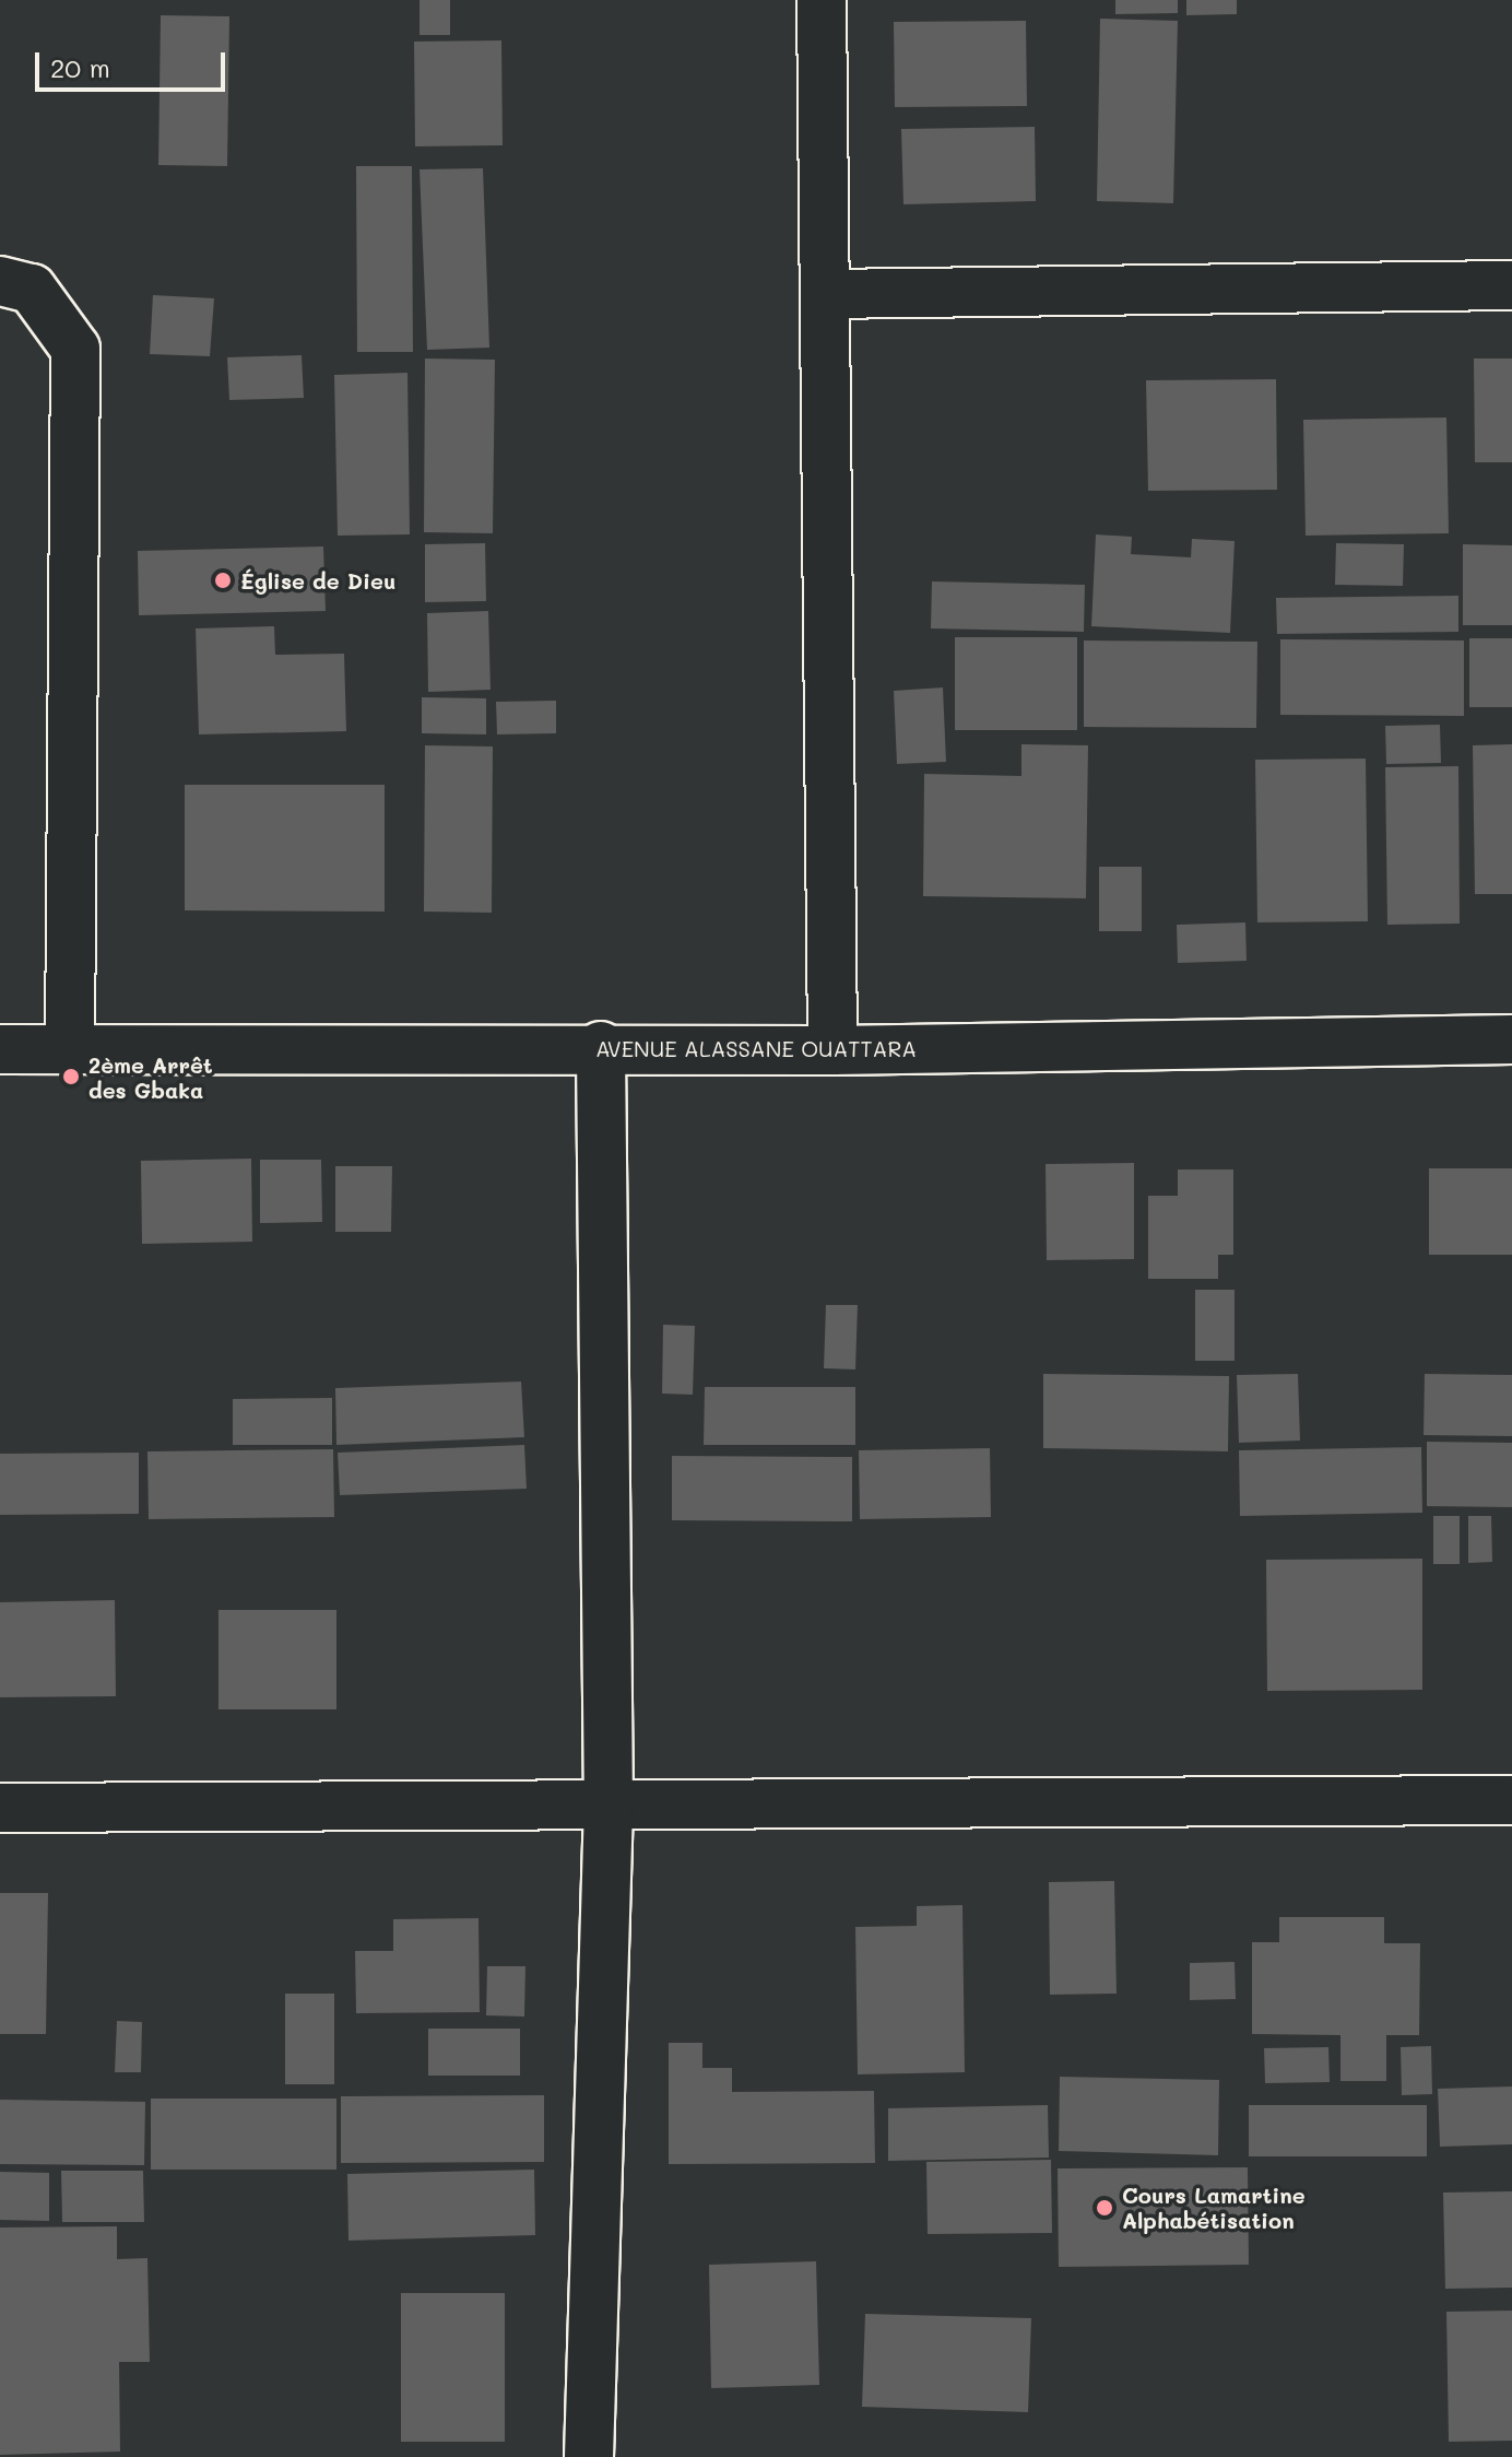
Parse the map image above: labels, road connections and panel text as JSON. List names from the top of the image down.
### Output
{
  "streets": {
    "street": ["AVENUE ALASSANE OUATTARA"]
  },
  "places": ["Église de Dieu", "2ème Arrêt des Gbaka", "Cours Lamartine Alphabétisation"],
  "scale_bar": "20 m"
}
